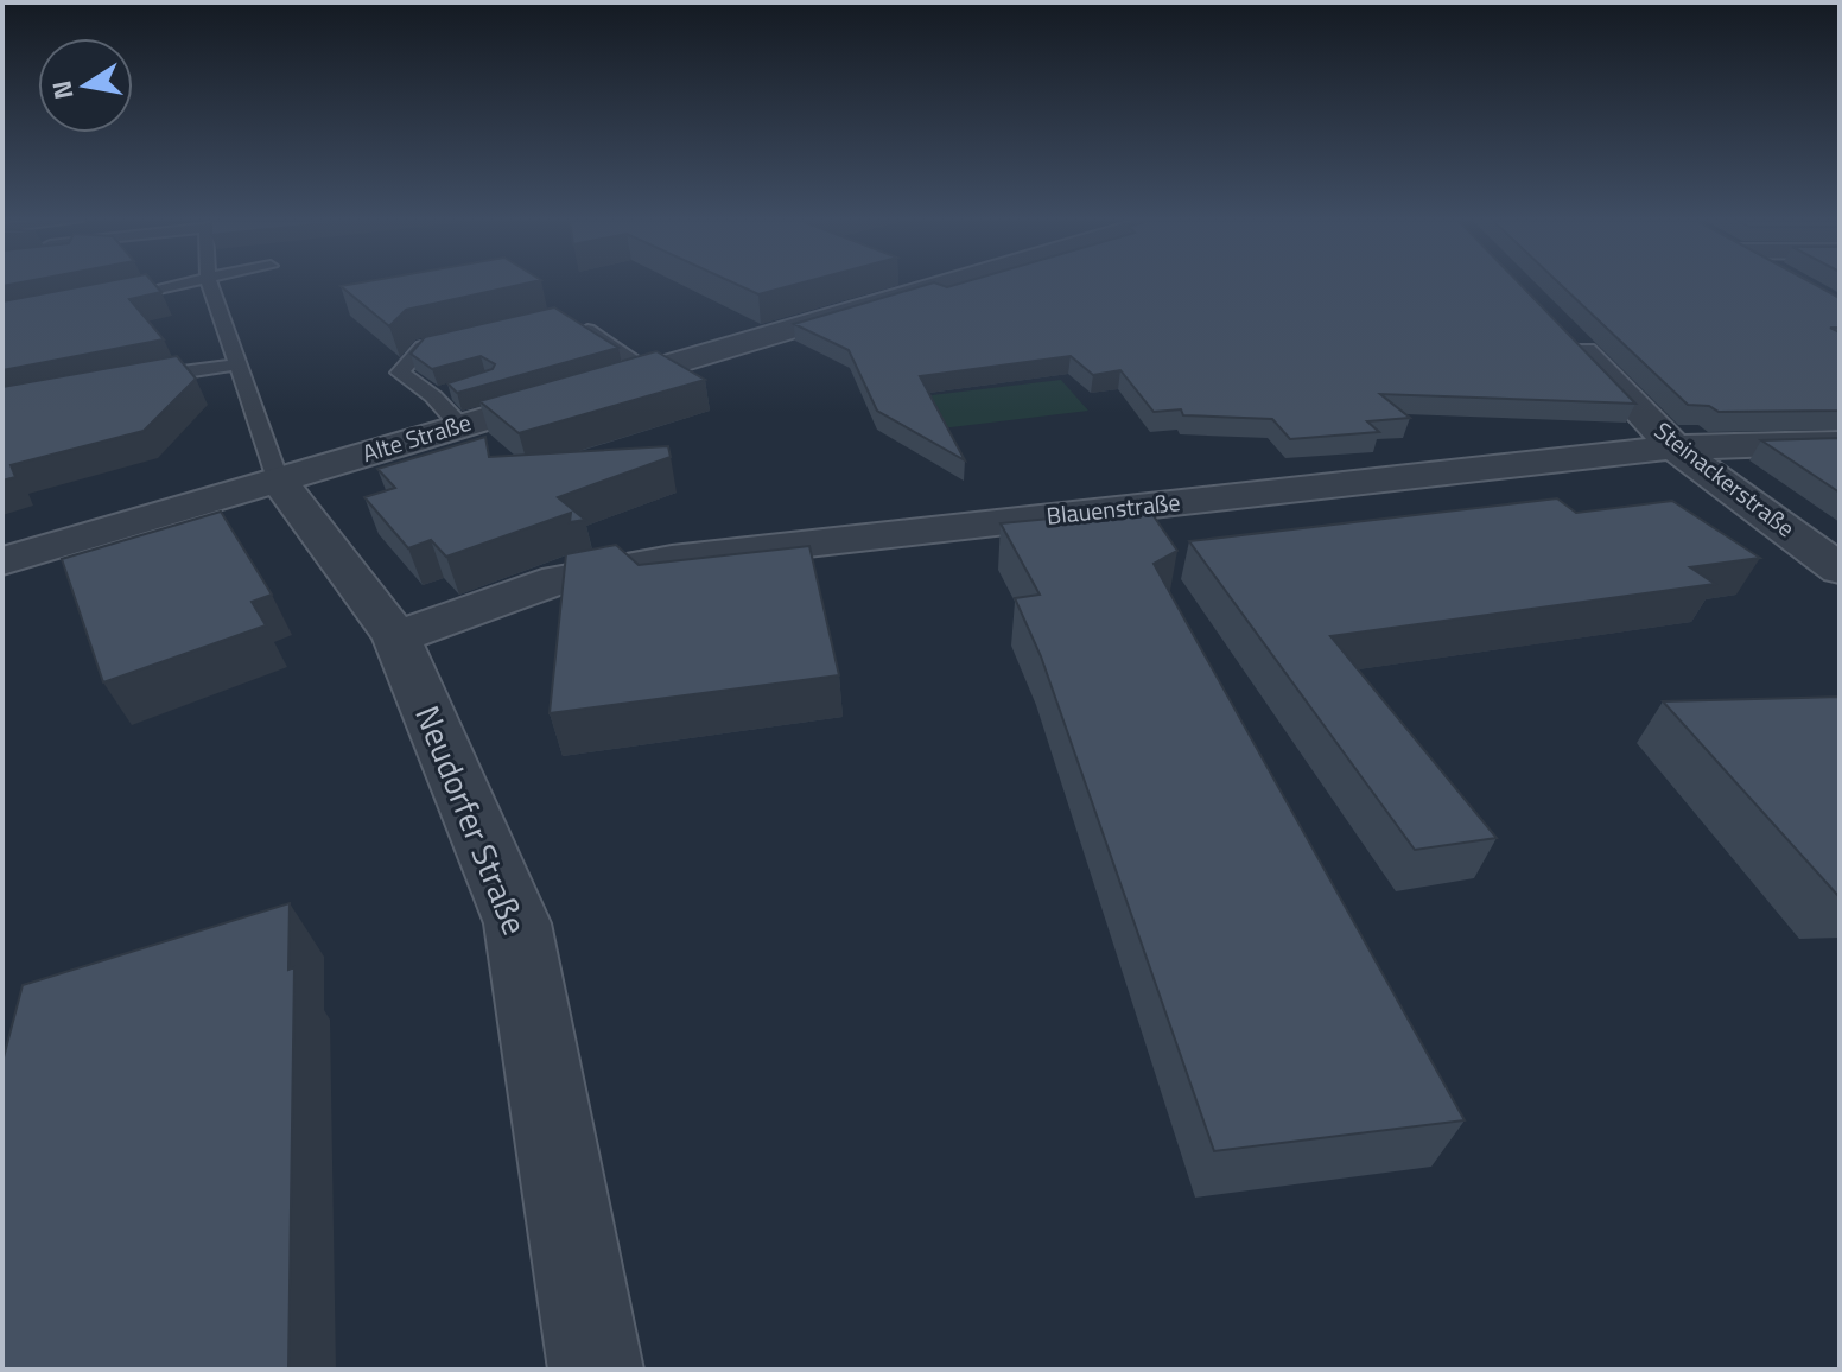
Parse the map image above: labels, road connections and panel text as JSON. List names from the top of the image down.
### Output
{
  "streets": {
    "street": [
      "Alte Straße",
      "Steinackerstraße",
      "Blauenstraße",
      "Neudorfer Straße"
    ]
  },
  "crossings": [
    ["Alte Straße", "Neudorfer Straße"],
    ["Steinackerstraße", "Blauenstraße"],
    ["Blauenstraße", "Neudorfer Straße"]
  ],
  "north": "left"
}
